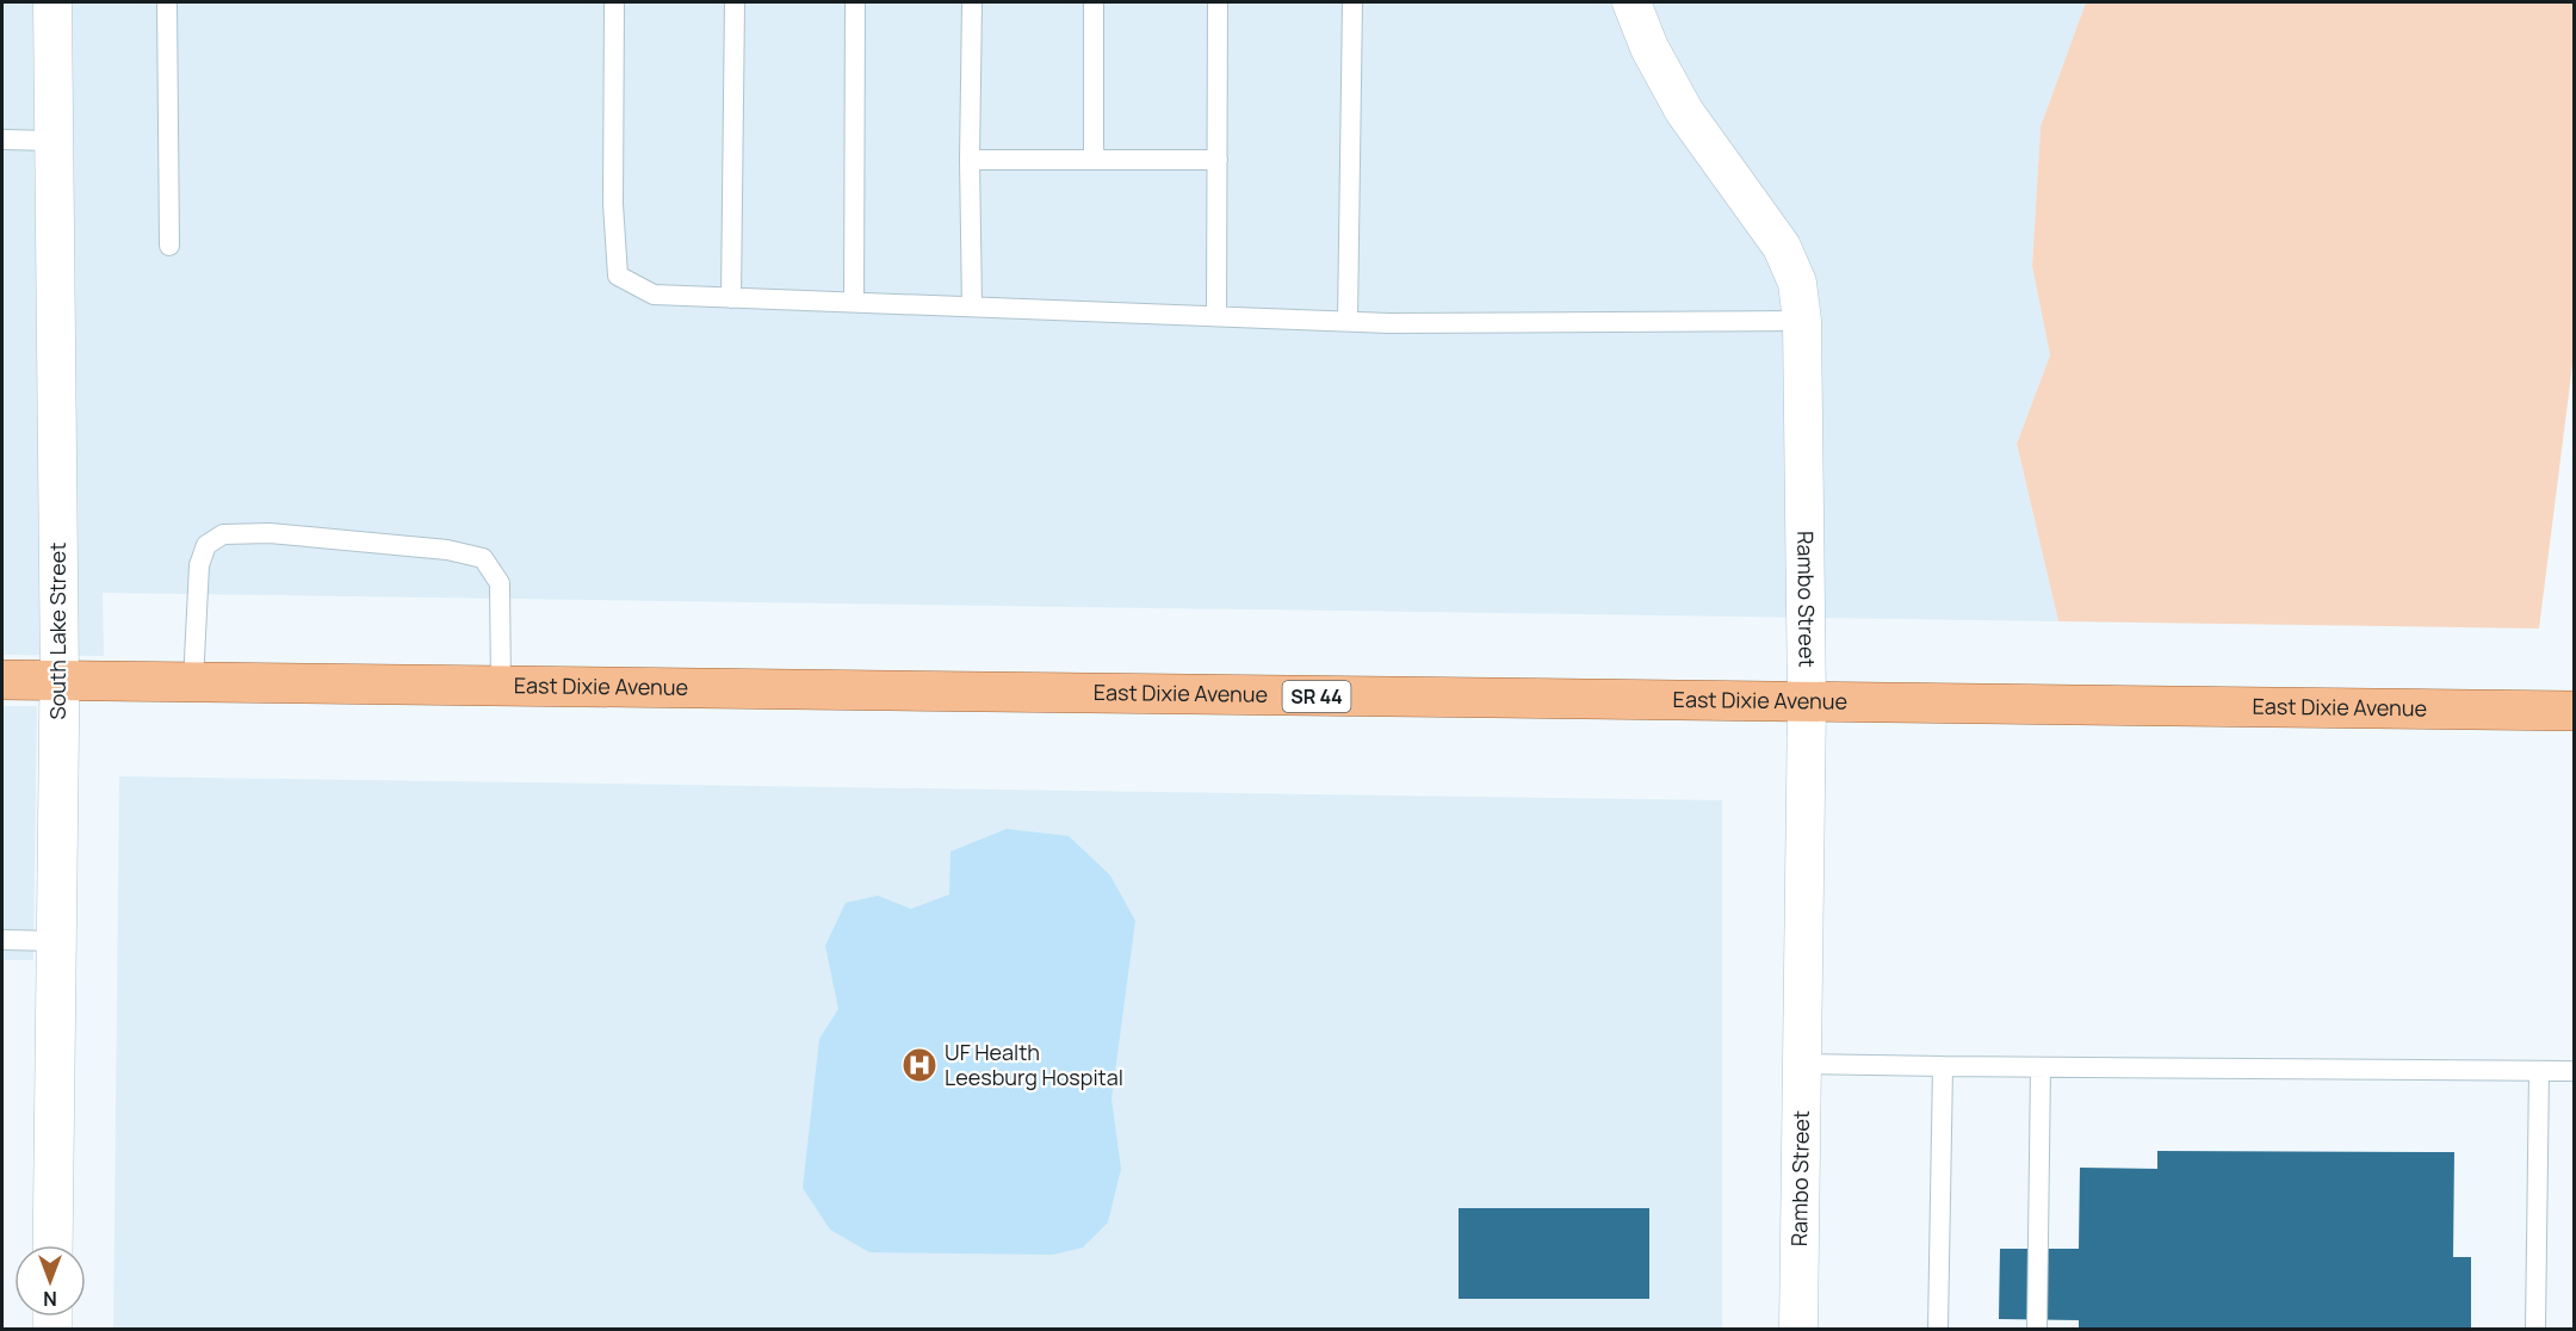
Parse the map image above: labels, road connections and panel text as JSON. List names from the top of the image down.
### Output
{
  "streets": {
    "main road": ["East Dixie Avenue", "SR 44"],
    "street": ["Rambo Street", "South Lake Street"]
  },
  "crossings": [
    ["Rambo Street", "East Dixie Avenue"],
    ["South Lake Street", "East Dixie Avenue"]
  ],
  "places": {
    "hospital": ["UF Health Leesburg Hospital"]
  },
  "north": "bottom"
}
